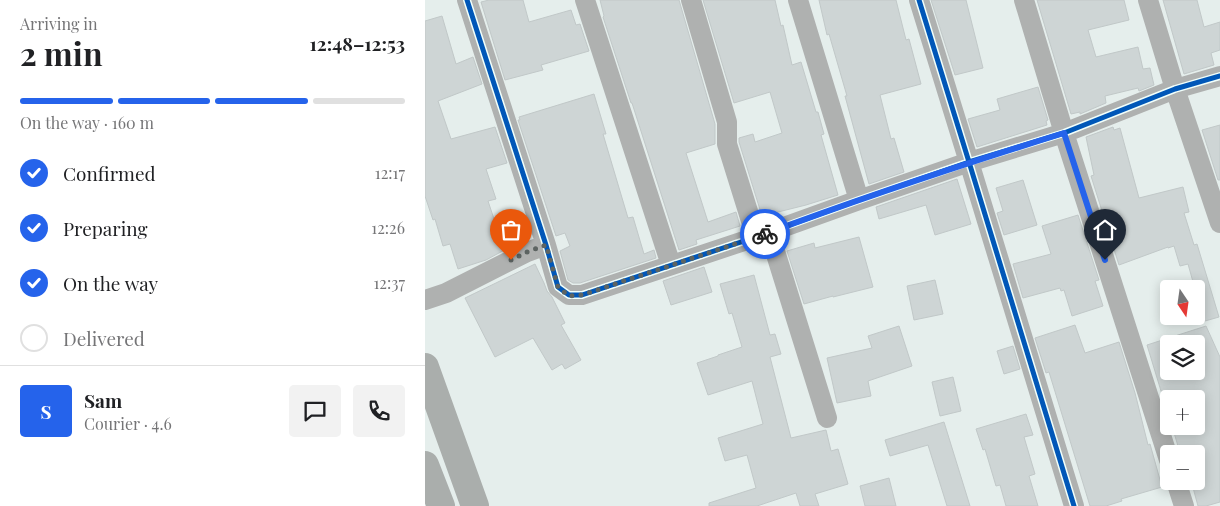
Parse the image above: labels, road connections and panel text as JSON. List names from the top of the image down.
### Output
{
  "north": "bottom",
  "page": {
    "heading": ["2 min", "Arriving in", "12:48–12:53"],
    "panel": ["Sam", "Courier · 4.6"],
    "bar": "On the way · 160 m",
    "list": [
      ["Confirmed", "12:17"],
      ["Preparing", "12:26"],
      ["On the way", "12:37"],
      "Delivered"
    ],
    "map_buttons": ["+", "−"],
    "round": "S"
  }
}
